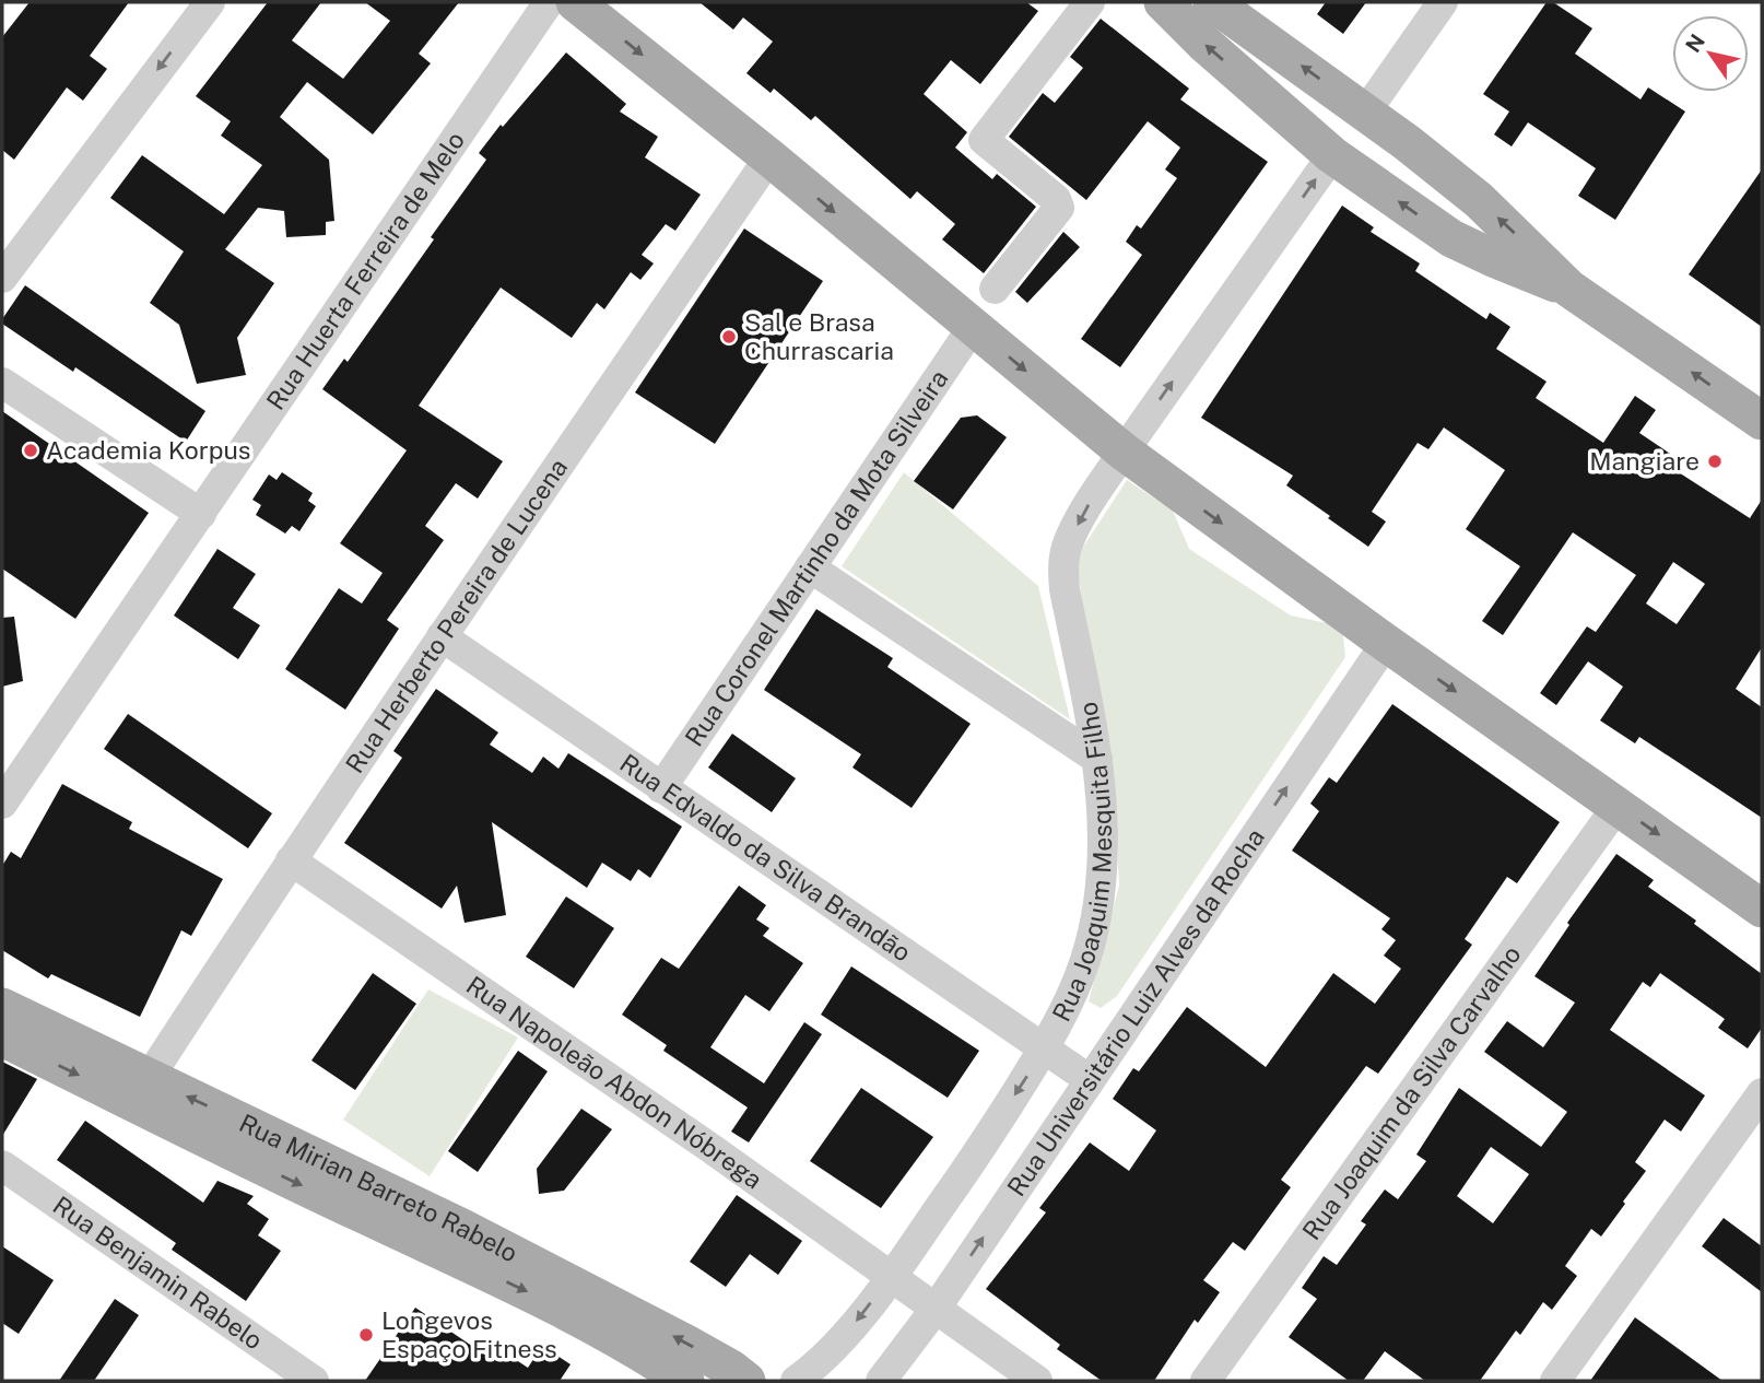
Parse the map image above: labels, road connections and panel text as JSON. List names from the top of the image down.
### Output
{
  "streets": {
    "main road": ["Rua Mirian Barreto Rabelo"],
    "street": [
      "Rua Huerta Ferreira de Melo",
      "Rua Coronel Martinho da Mota Silveira",
      "Rua Herberto Pereira de Lucena",
      "Rua Edvaldo da Silva Brandão",
      "Rua Joaquim Mesquita Filho",
      "Rua Universitário Luiz Alves da Rocha",
      "Rua Napoleão Abdon Nóbrega",
      "Rua Joaquim da Silva Carvalho",
      "Rua Benjamin Rabelo"
    ]
  },
  "crossings": [
    ["Rua Coronel Martinho da Mota Silveira", "Rua Edvaldo da Silva Brandão"],
    ["Rua Herberto Pereira de Lucena", "Rua Edvaldo da Silva Brandão"],
    ["Rua Herberto Pereira de Lucena", "Rua Napoleão Abdon Nóbrega"],
    ["Rua Herberto Pereira de Lucena", "Rua Mirian Barreto Rabelo"],
    ["Rua Edvaldo da Silva Brandão", "Rua Joaquim Mesquita Filho"],
    ["Rua Edvaldo da Silva Brandão", "Rua Universitário Luiz Alves da Rocha"],
    ["Rua Joaquim Mesquita Filho", "Rua Napoleão Abdon Nóbrega"],
    ["Rua Universitário Luiz Alves da Rocha", "Rua Napoleão Abdon Nóbrega"]
  ],
  "one_way": ["Rua Universitário Luiz Alves da Rocha"],
  "places": [
    "Sal e Brasa Churrascaria",
    "Academia Korpus",
    "Mangiare",
    "Longevos Espaço Fitness"
  ],
  "north": "top left"
}
